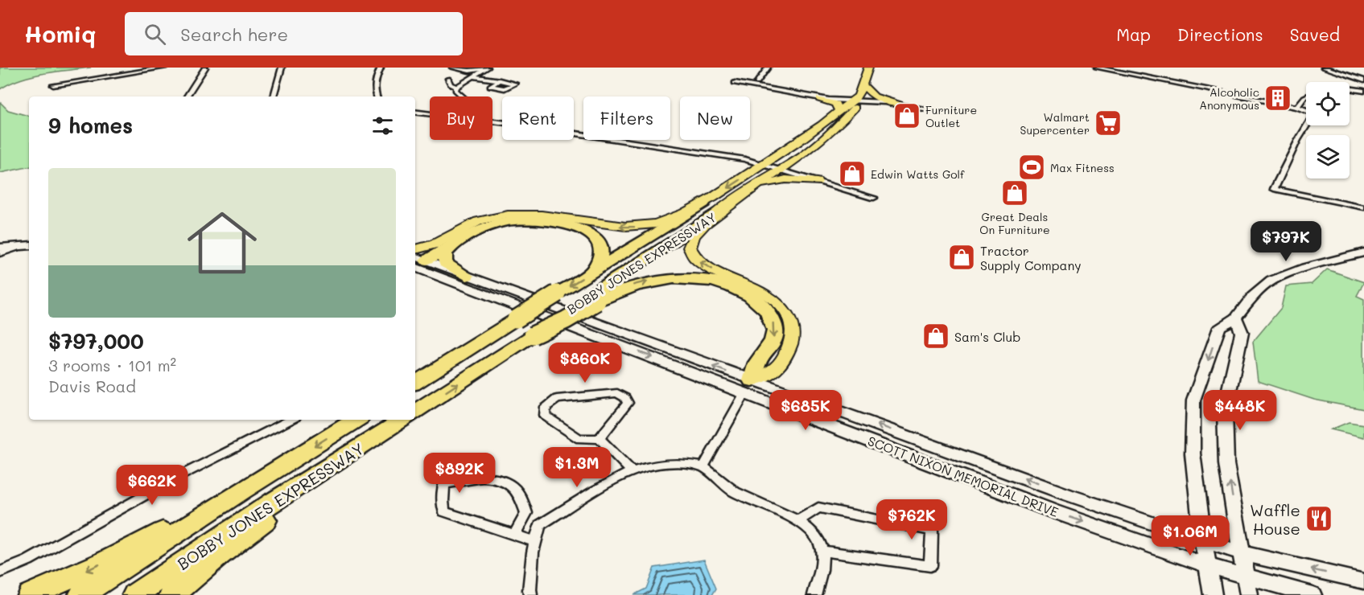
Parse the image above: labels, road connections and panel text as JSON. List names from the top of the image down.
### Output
{
  "streets": {
    "highway": ["BOBBY JONES EXPRESSWAY"],
    "main road": ["SCOTT NIXON MEMORIAL DRIVE"]
  },
  "places": {
    "building": ["Alcoholic Anonymous"],
    "shop": [
      "Furniture Outlet",
      "Edwin Watts Golf",
      "Great Deals On Furniture",
      "Tractor Supply Company",
      "Sam's Club"
    ],
    "supermarket": ["Walmart Supercenter"],
    "sports": ["Max Fitness"],
    "restaurant": ["Waffle House"]
  },
  "page": {
    "header": "Homiq",
    "search": "Search here",
    "nav": ["Map", "Directions", "Saved"],
    "chip": [
      "Buy",
      "Rent",
      "Filters",
      "New"
    ],
    "heading": "9 homes",
    "list": [
      {
        "name": "$797,000",
        "note": "3 rooms · 101 m² · Davis Road"
      }
    ],
    "price": [
      "$797K",
      "$860K",
      "$685K",
      "$448K",
      "$1.3M",
      "$892K",
      "$662K",
      "$762K",
      "$1.06M"
    ]
  }
}
